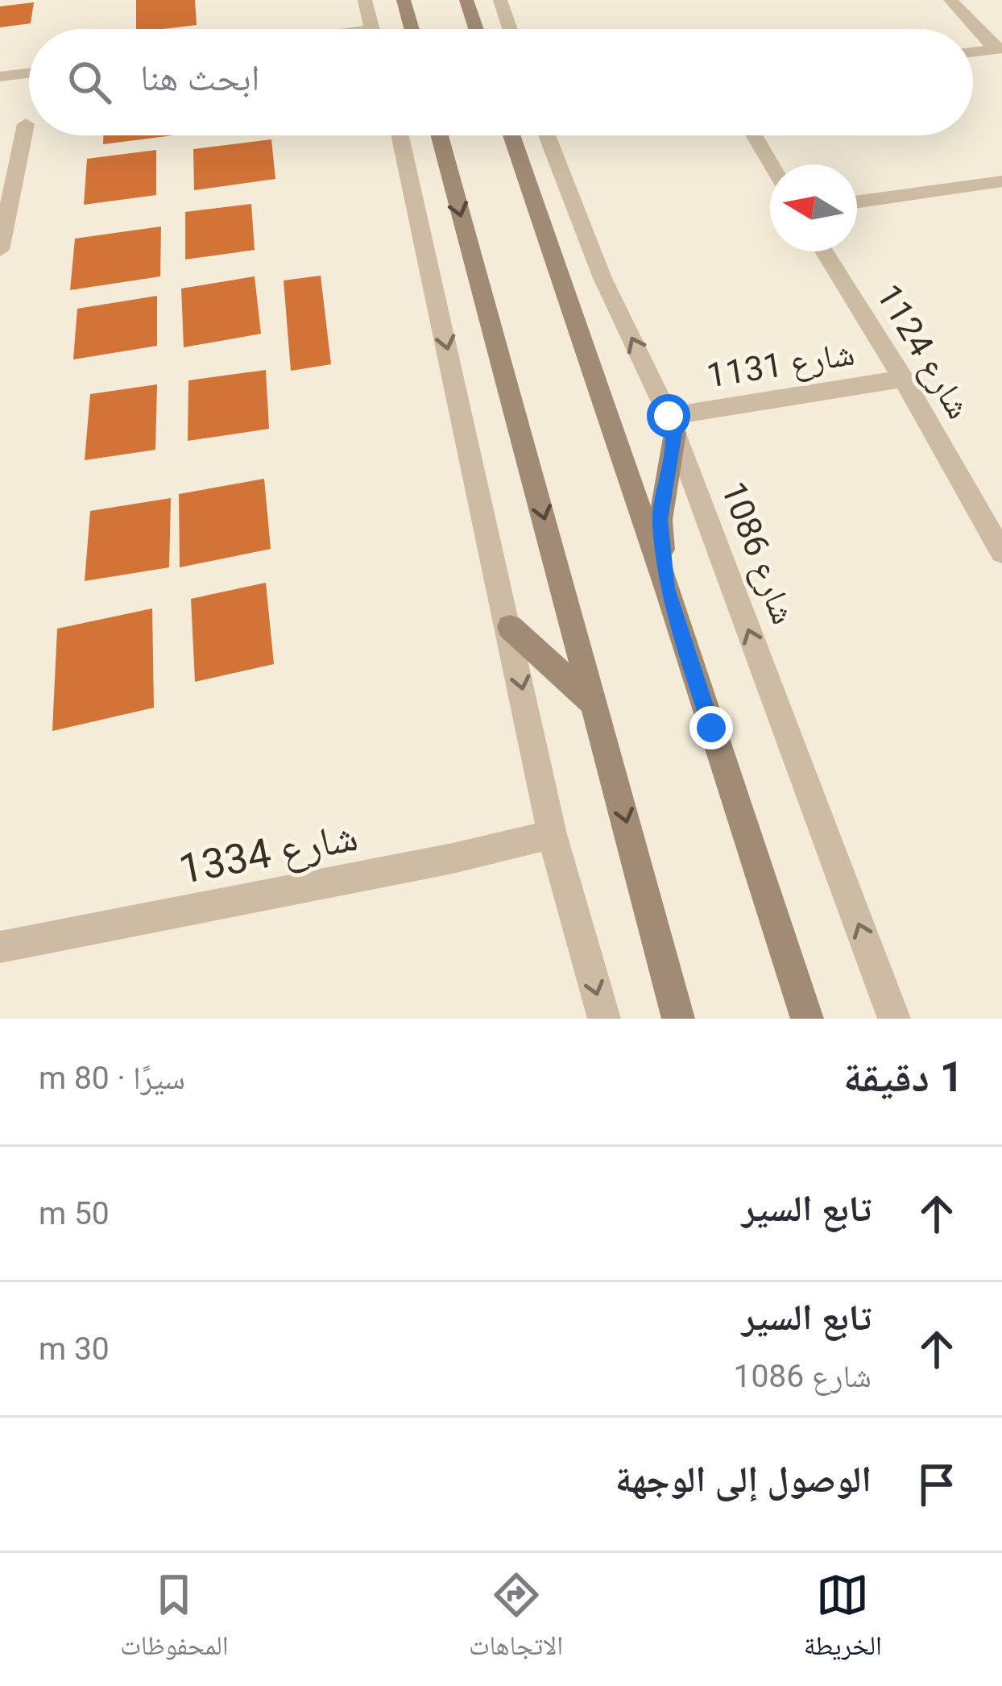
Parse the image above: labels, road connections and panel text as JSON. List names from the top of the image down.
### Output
{
  "streets": {
    "street": [
      "شارع 1124",
      "شارع 1131",
      "شارع 1086",
      "شارع 1334"
    ]
  },
  "crossings": [
    ["شارع 1124", "شارع 1131"],
    ["شارع 1131", "شارع 1086"]
  ],
  "north": "left",
  "page": {
    "search": "ابحث هنا",
    "heading": ["1 دقيقة", "سيرًا · 80 m"],
    "list": [
      ["تابع السير", "50 m"],
      ["تابع السير", "شارع 1086", "30 m"],
      "الوصول إلى الوجهة"
    ],
    "nav": ["الخريطة", "الاتجاهات", "المحفوظات"]
  }
}
